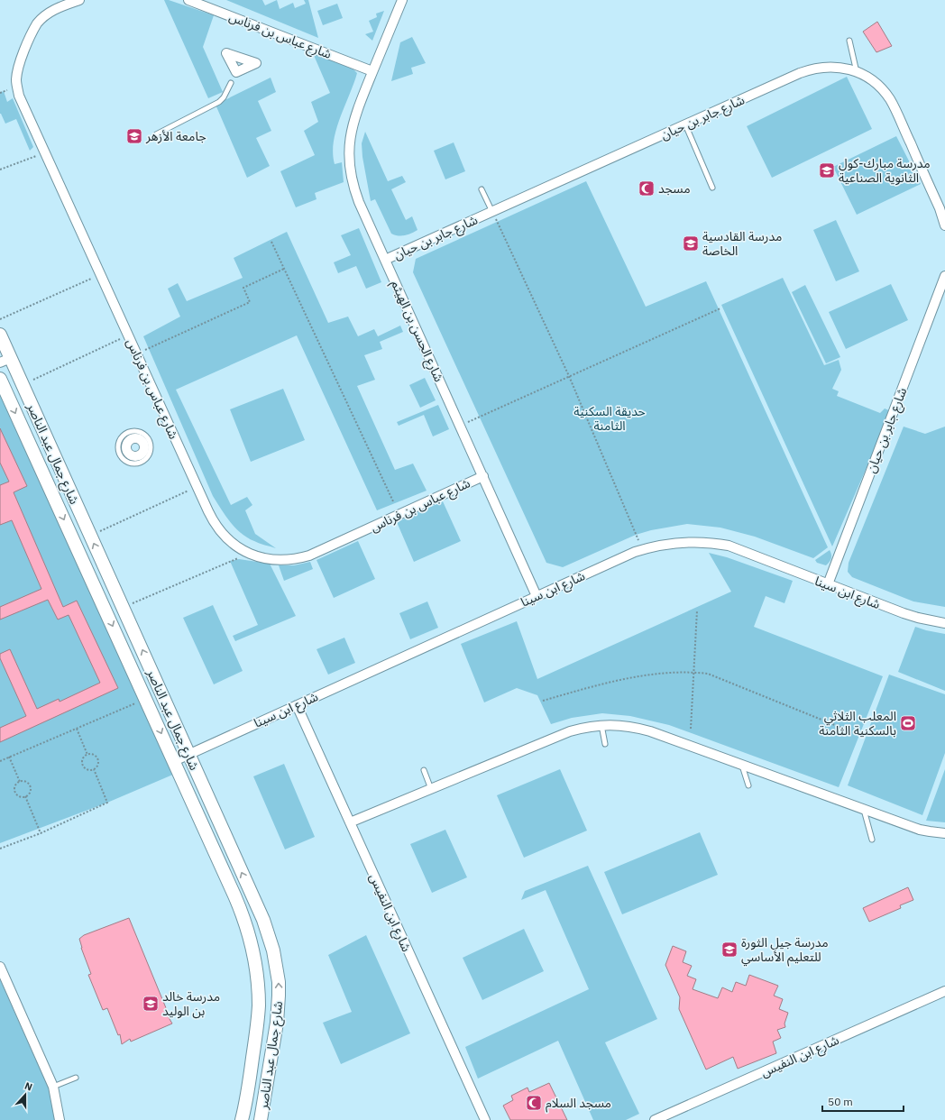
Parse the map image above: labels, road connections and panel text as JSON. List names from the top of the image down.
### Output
{
  "streets": {
    "main road": ["شارع جمال عبد الناصر"],
    "street": [
      "شارع عباس بن فرناس",
      "شارع جابر بن حيان",
      "شارع الحسن بن الهيثم",
      "شارع ابن سينا",
      "شارع ابن النفيس"
    ]
  },
  "crossings": [
    ["شارع عباس بن فرناس", "شارع الحسن بن الهيثم"],
    ["شارع جابر بن حيان", "شارع الحسن بن الهيثم"],
    ["شارع جابر بن حيان", "شارع ابن سينا"],
    ["شارع الحسن بن الهيثم", "شارع ابن سينا"],
    ["شارع جمال عبد الناصر", "شارع ابن سينا"],
    ["شارع ابن سينا", "شارع ابن النفيس"]
  ],
  "parks": ["حديقة السكنية الثامنة"],
  "places": {
    "school or university": [
      "جامعة الأزهر",
      "مدرسة مبارك-كول الثانوية الصناعية",
      "مدرسة القادسية الخاصة",
      "مدرسة جيل الثورة للتعليم الأساسي",
      "مدرسة خالد بن الوليد"
    ],
    "mosque": ["مسجد", "مسجد السلام"],
    "sports": ["المعلب الثلاثي بالسكنية الثامنة"]
  },
  "scale_bar": "50 m",
  "north": "top"
}
